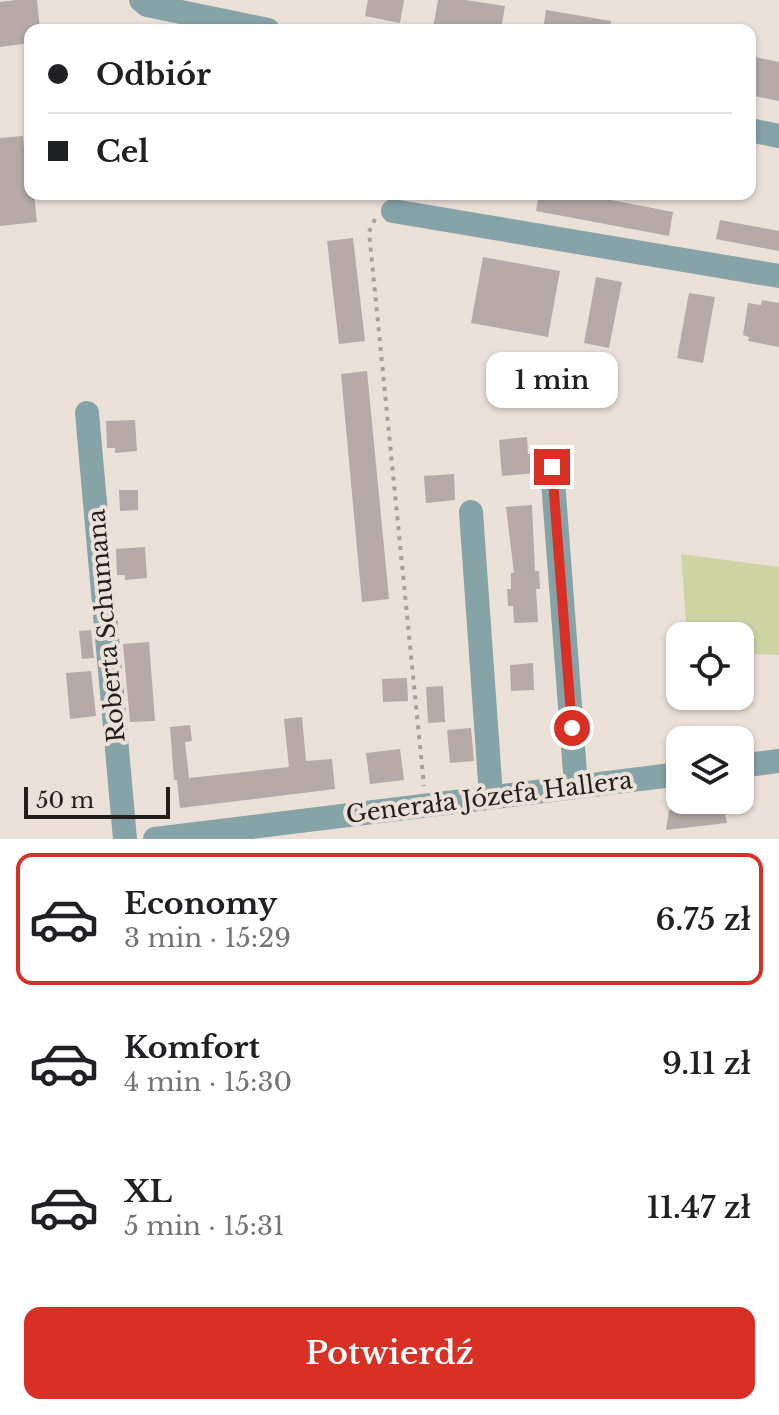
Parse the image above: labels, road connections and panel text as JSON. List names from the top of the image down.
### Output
{
  "streets": {
    "street": ["Roberta Schumana", "Generała Józefa Hallera"]
  },
  "scale_bar": "50 m",
  "page": {
    "banner": ["Odbiór", "Cel"],
    "bubble": "1 min",
    "scale": "50 m",
    "list": [
      {
        "name": "Economy",
        "note": "3 min · 15:29",
        "value": "6.75 zł"
      },
      {
        "name": "Komfort",
        "note": "4 min · 15:30",
        "value": "9.11 zł"
      },
      {
        "name": "XL",
        "note": "5 min · 15:31",
        "value": "11.47 zł"
      }
    ],
    "buttons": "Potwierdź"
  }
}
